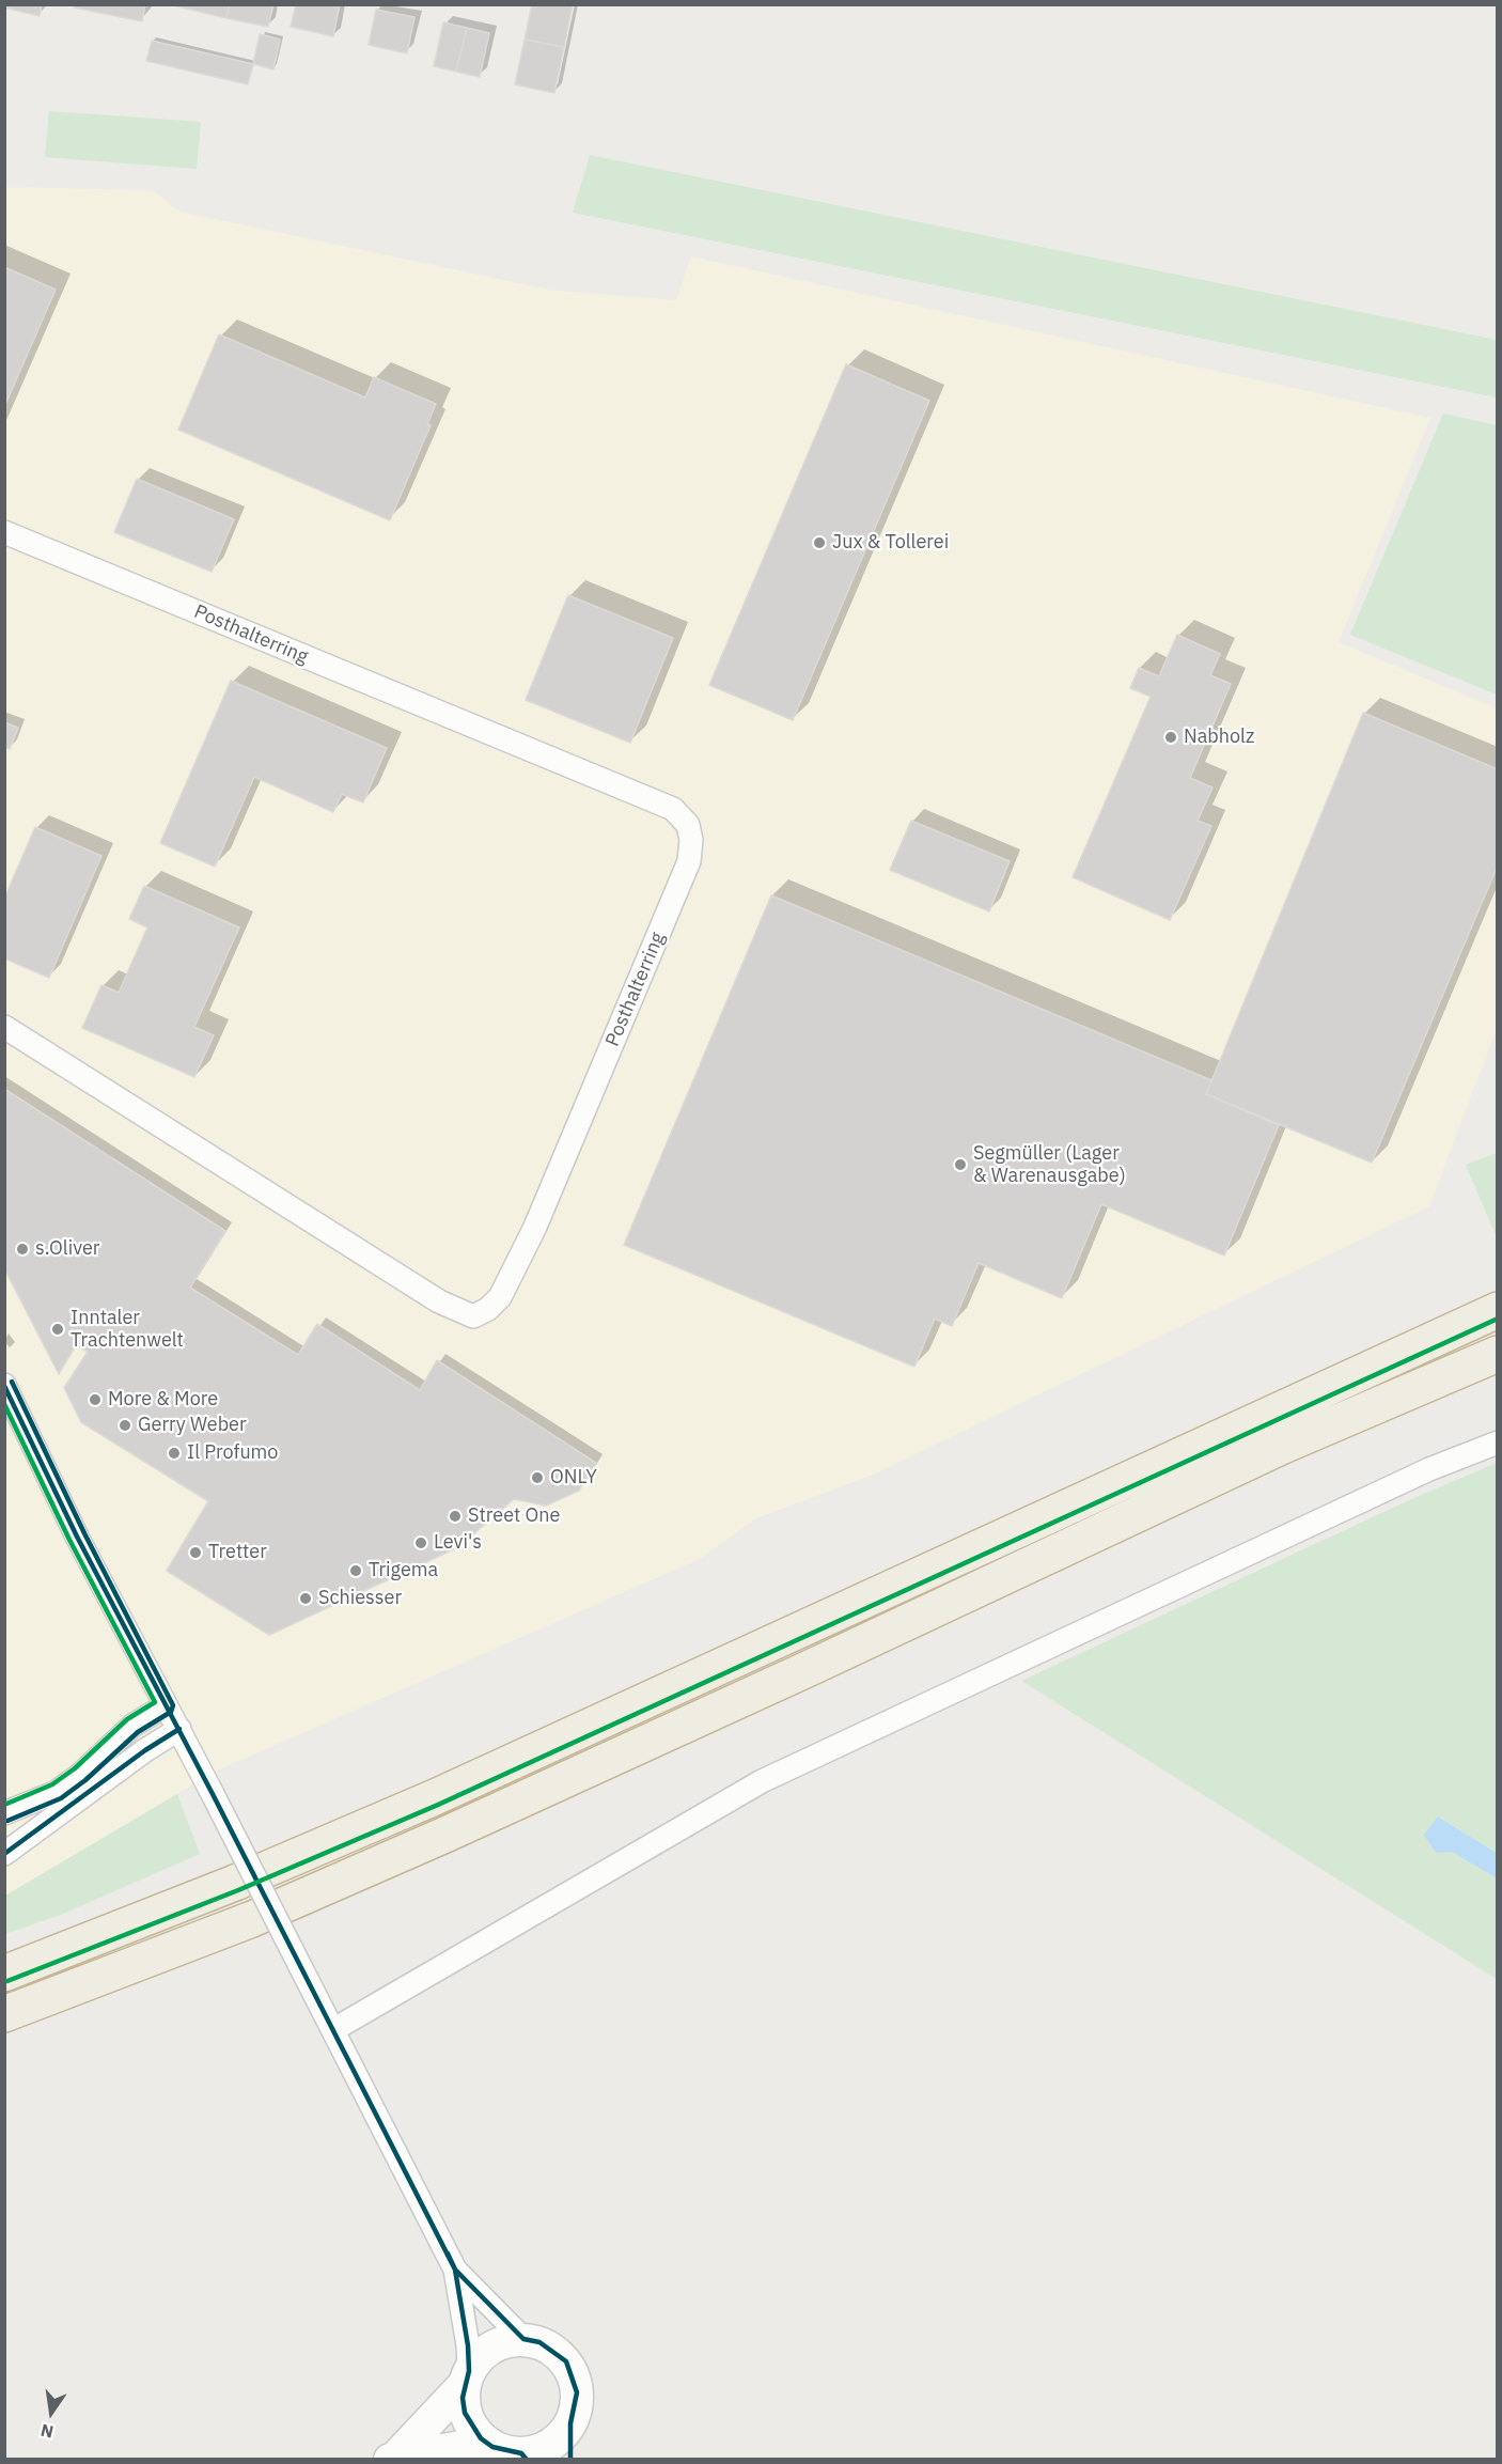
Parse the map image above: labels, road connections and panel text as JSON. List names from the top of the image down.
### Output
{
  "streets": {
    "street": ["Posthalterring"]
  },
  "places": [
    "Jux & Tollerei",
    "Nabholz",
    "Segmüller (Lager & Warenausgabe)",
    "s.Oliver",
    "Inntaler Trachtenwelt",
    "More & More",
    "Gerry Weber",
    "Il Profumo",
    "ONLY",
    "Street One",
    "Levi's",
    "Tretter",
    "Trigema",
    "Schiesser"
  ],
  "north": "bottom"
}
